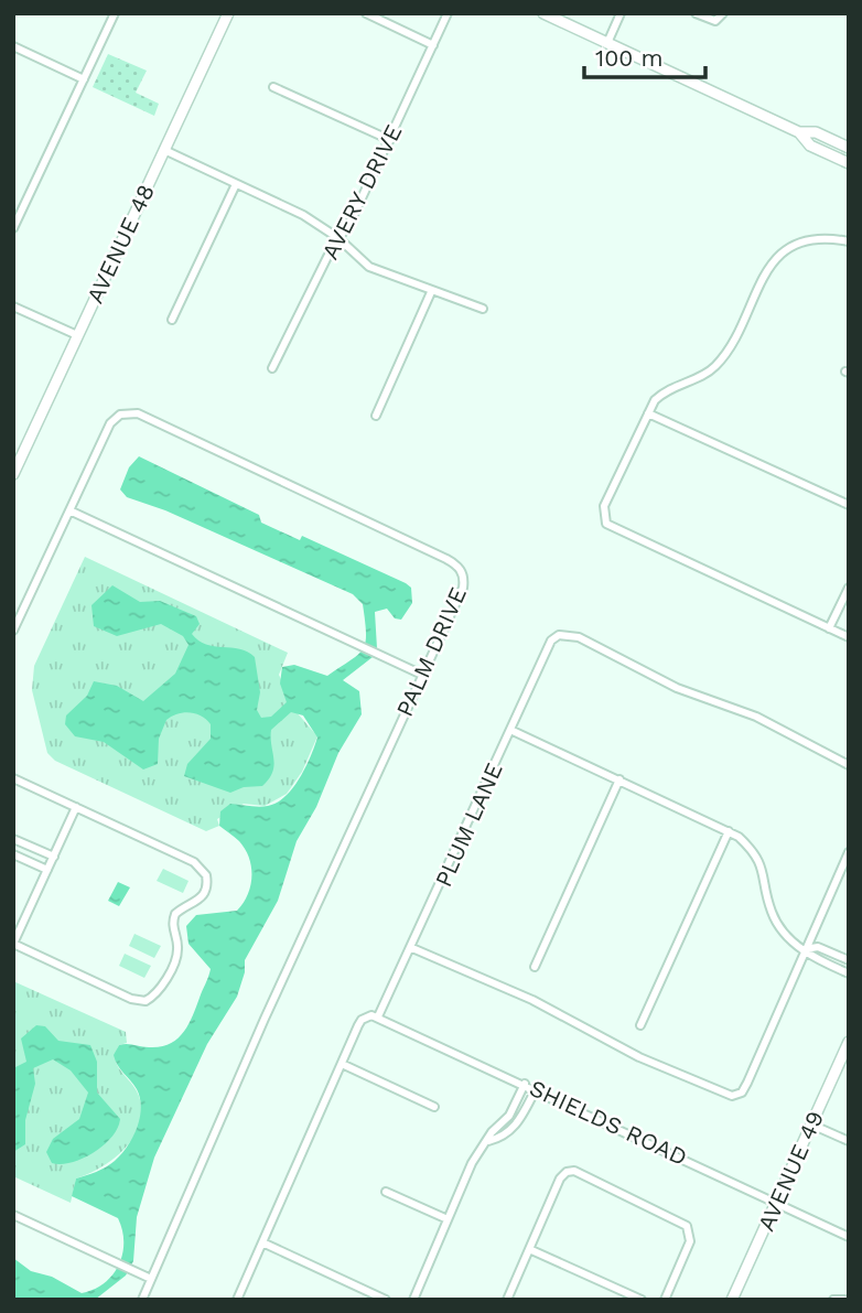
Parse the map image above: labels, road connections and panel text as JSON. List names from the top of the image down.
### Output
{
  "streets": {
    "main road": ["AVENUE 48", "AVENUE 49"],
    "street": [
      "AVERY DRIVE",
      "PALM DRIVE",
      "PLUM LANE",
      "SHIELDS ROAD"
    ]
  },
  "crossings": [
    ["PLUM LANE", "SHIELDS ROAD"],
    ["SHIELDS ROAD", "AVENUE 49"]
  ],
  "scale_bar": "100 m"
}
